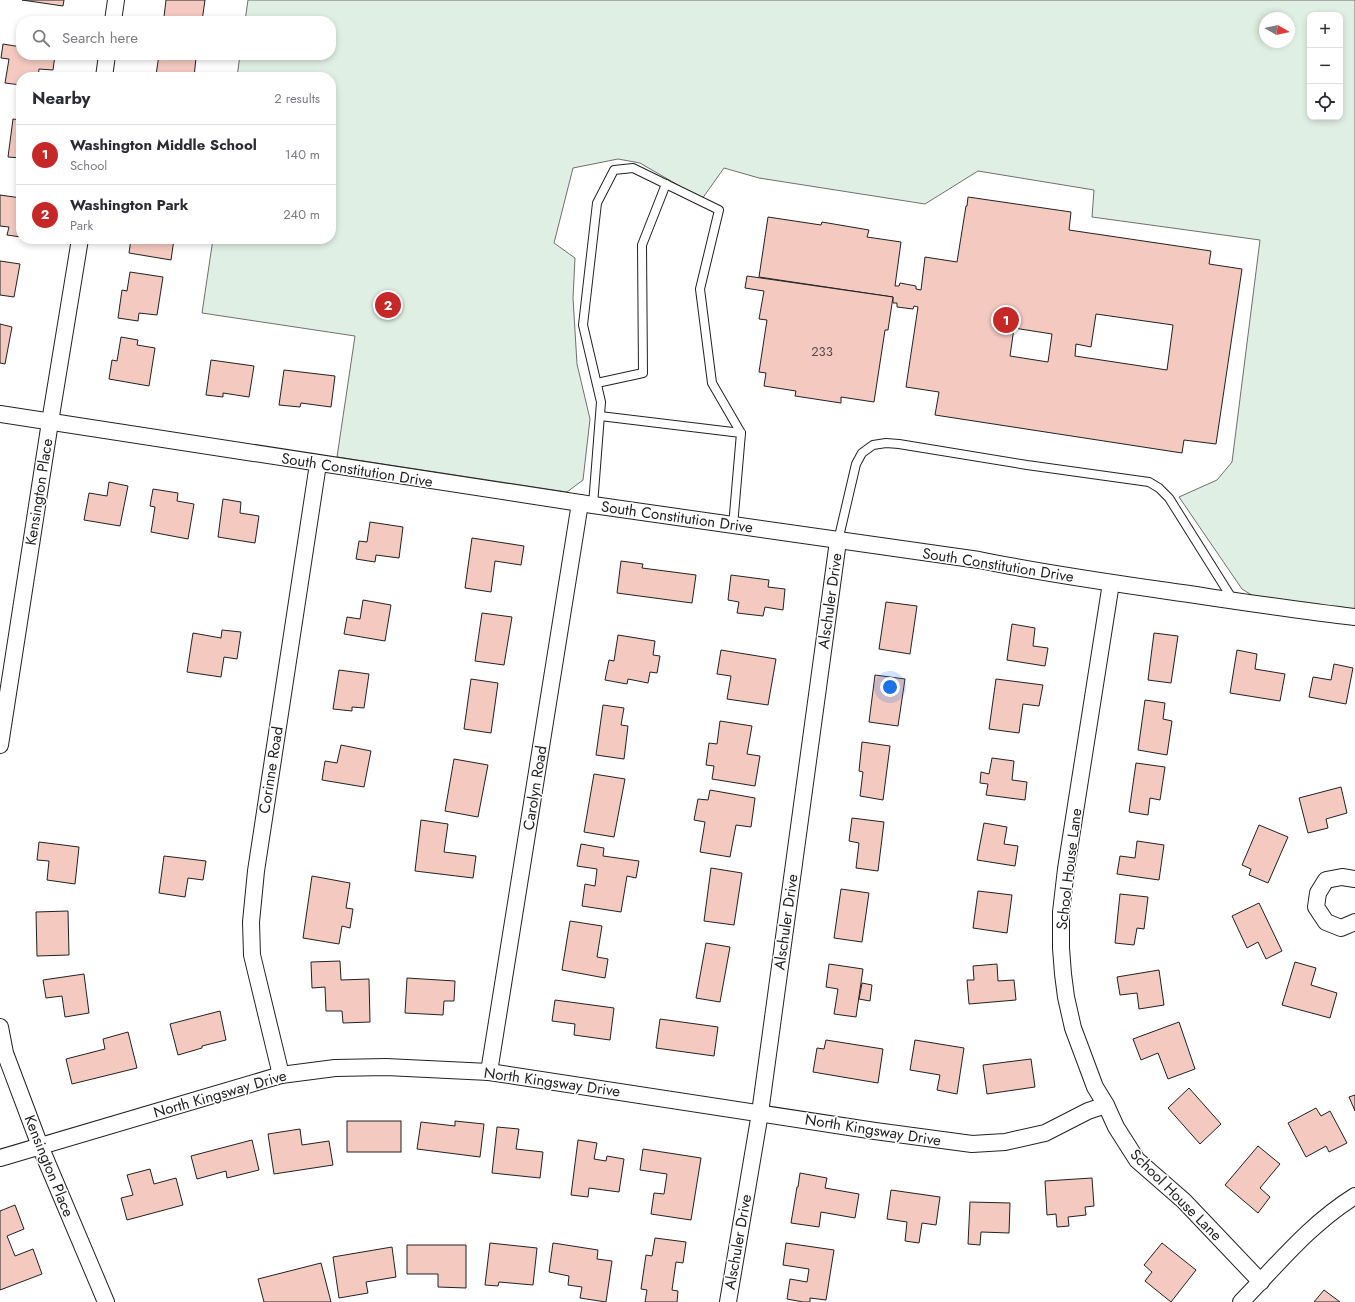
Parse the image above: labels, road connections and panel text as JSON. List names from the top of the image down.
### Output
{
  "streets": {
    "street": [
      "South Constitution Drive",
      "Kensington Place",
      "Alschuler Drive",
      "Corinne Road",
      "Carolyn Road",
      "School House Lane",
      "North Kingsway Drive"
    ]
  },
  "crossings": [
    ["South Constitution Drive", "Kensington Place"],
    ["South Constitution Drive", "Alschuler Drive"],
    ["South Constitution Drive", "Corinne Road"],
    ["South Constitution Drive", "Carolyn Road"],
    ["South Constitution Drive", "School House Lane"],
    ["Kensington Place", "North Kingsway Drive"],
    ["Alschuler Drive", "North Kingsway Drive"],
    ["Corinne Road", "North Kingsway Drive"],
    ["Carolyn Road", "North Kingsway Drive"],
    ["School House Lane", "North Kingsway Drive"]
  ],
  "house_numbers": ["233"],
  "north": "right",
  "page": {
    "map_buttons": ["+", "−"],
    "search": "Search here",
    "heading": ["Nearby", "2 results"],
    "list": [
      {
        "mark": "1",
        "name": "Washington Middle School",
        "note": "School",
        "value": "140 m"
      },
      {
        "mark": "2",
        "name": "Washington Park",
        "note": "Park",
        "value": "240 m"
      }
    ],
    "pins": ["2", "1"]
  }
}
